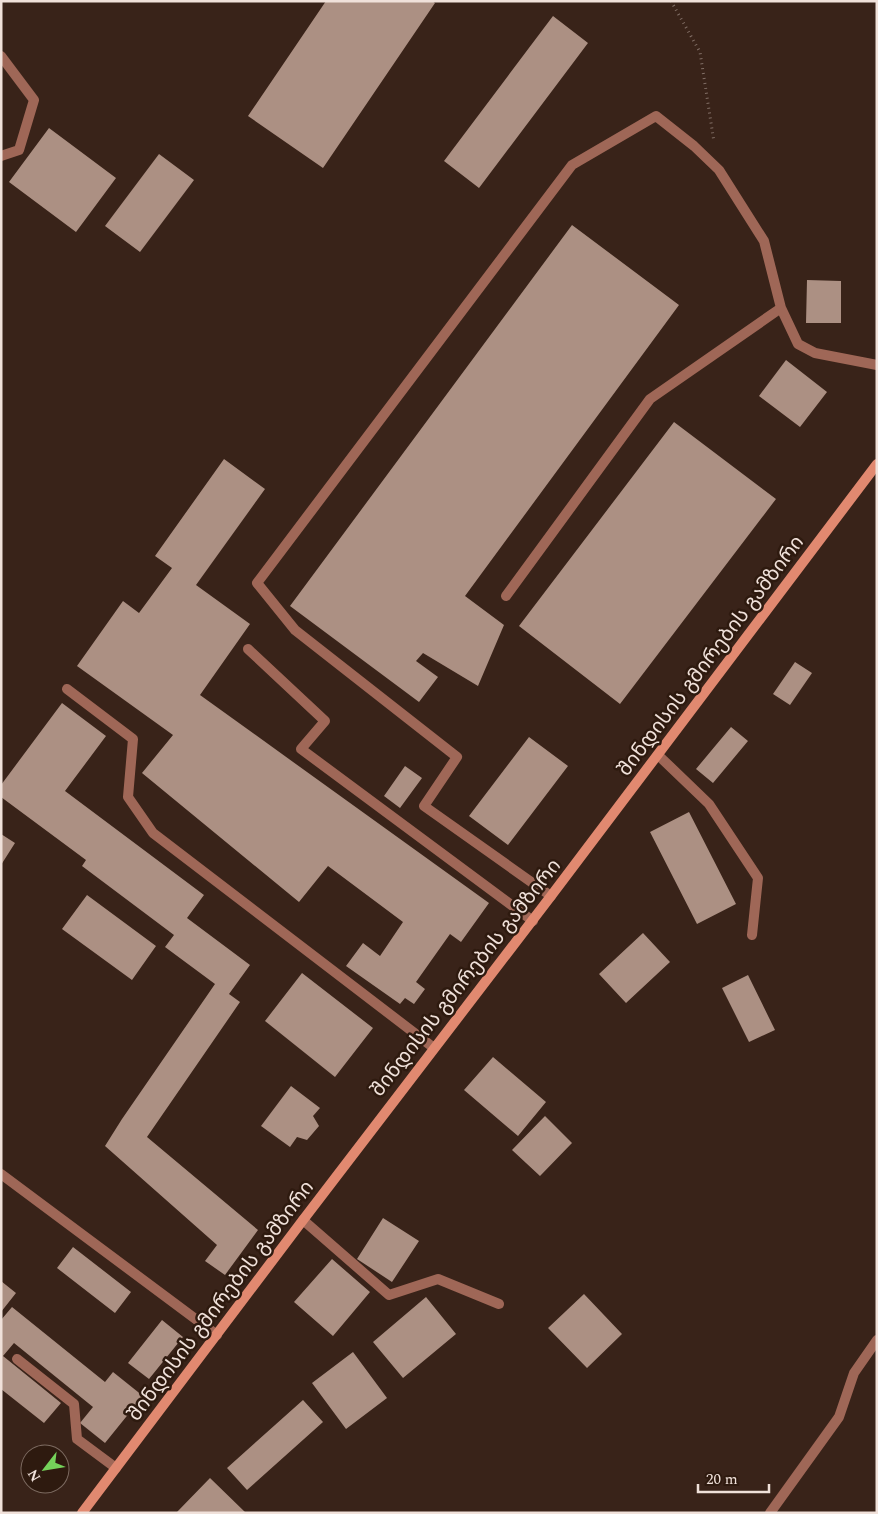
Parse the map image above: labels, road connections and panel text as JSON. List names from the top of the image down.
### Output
{
  "streets": {
    "main road": ["შინდისის გმირების გამზირი"]
  },
  "scale_bar": "20 m",
  "north": "bottom left"
}
